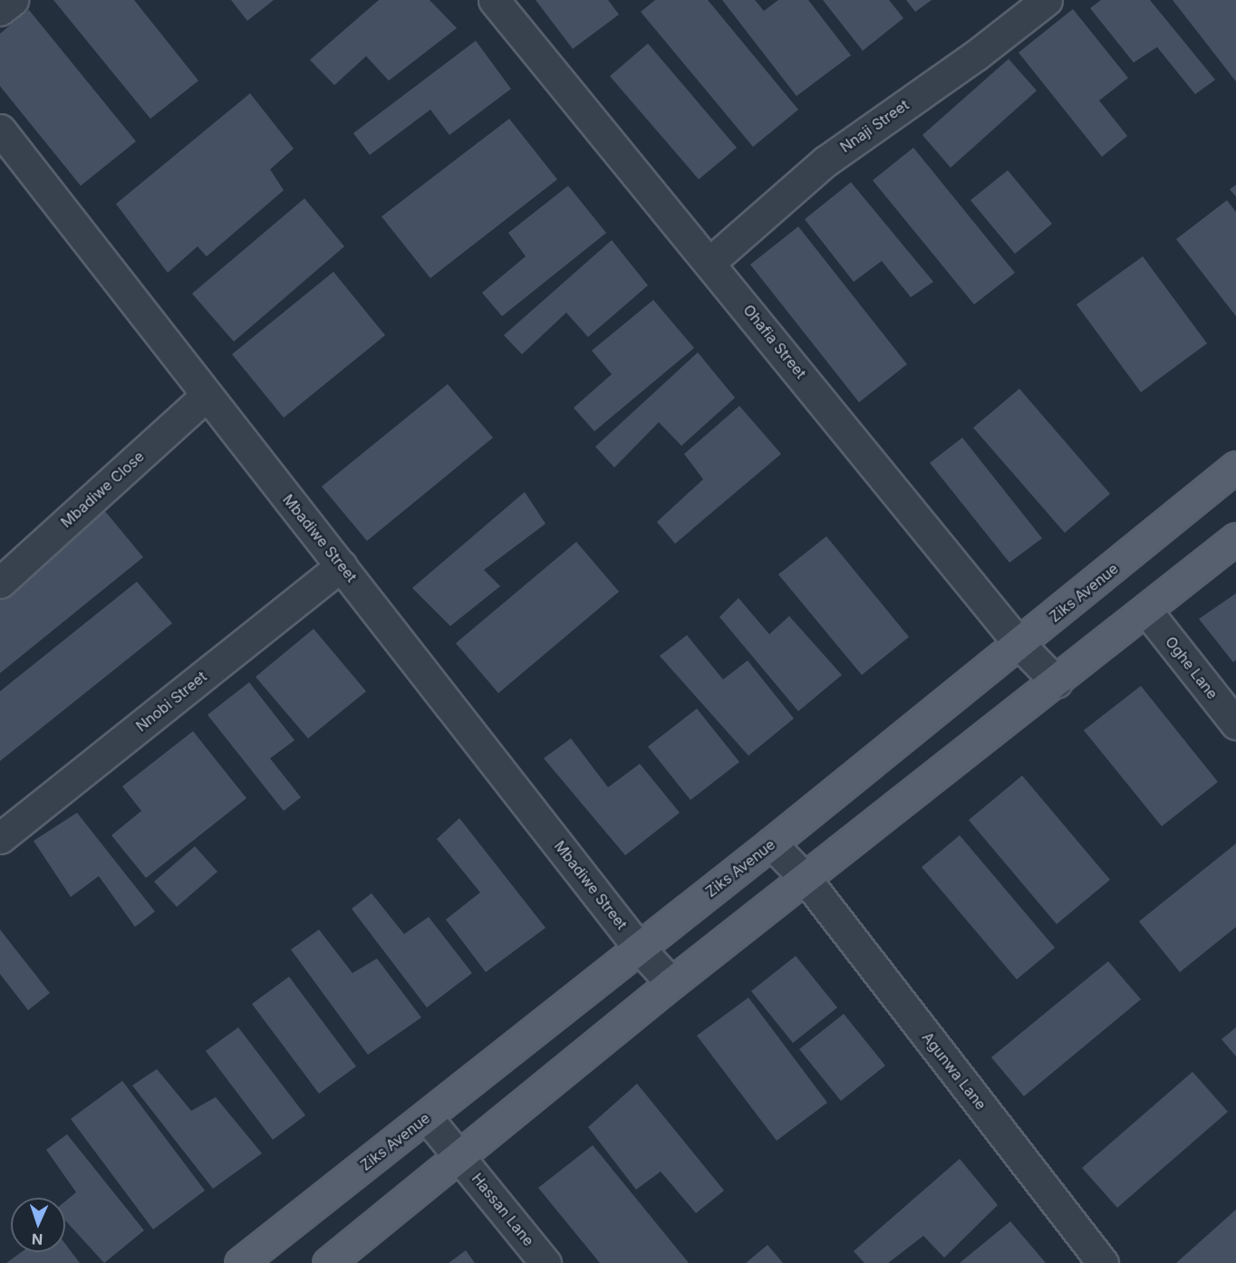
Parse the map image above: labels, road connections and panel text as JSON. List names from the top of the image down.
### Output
{
  "streets": {
    "main road": ["Ziks Avenue"],
    "street": [
      "Nnaji Street",
      "Ohafia Street",
      "Mbadiwe Close",
      "Mbadiwe Street",
      "Oghe Lane",
      "Nnobi Street",
      "Agunwa Lane",
      "Hassan Lane"
    ]
  },
  "crossings": [
    ["Nnaji Street", "Ohafia Street"],
    ["Ohafia Street", "Ziks Avenue"],
    ["Mbadiwe Close", "Mbadiwe Street"],
    ["Mbadiwe Street", "Ziks Avenue"],
    ["Mbadiwe Street", "Nnobi Street"],
    ["Ziks Avenue", "Agunwa Lane"],
    ["Ziks Avenue", "Hassan Lane"]
  ],
  "north": "bottom"
}
